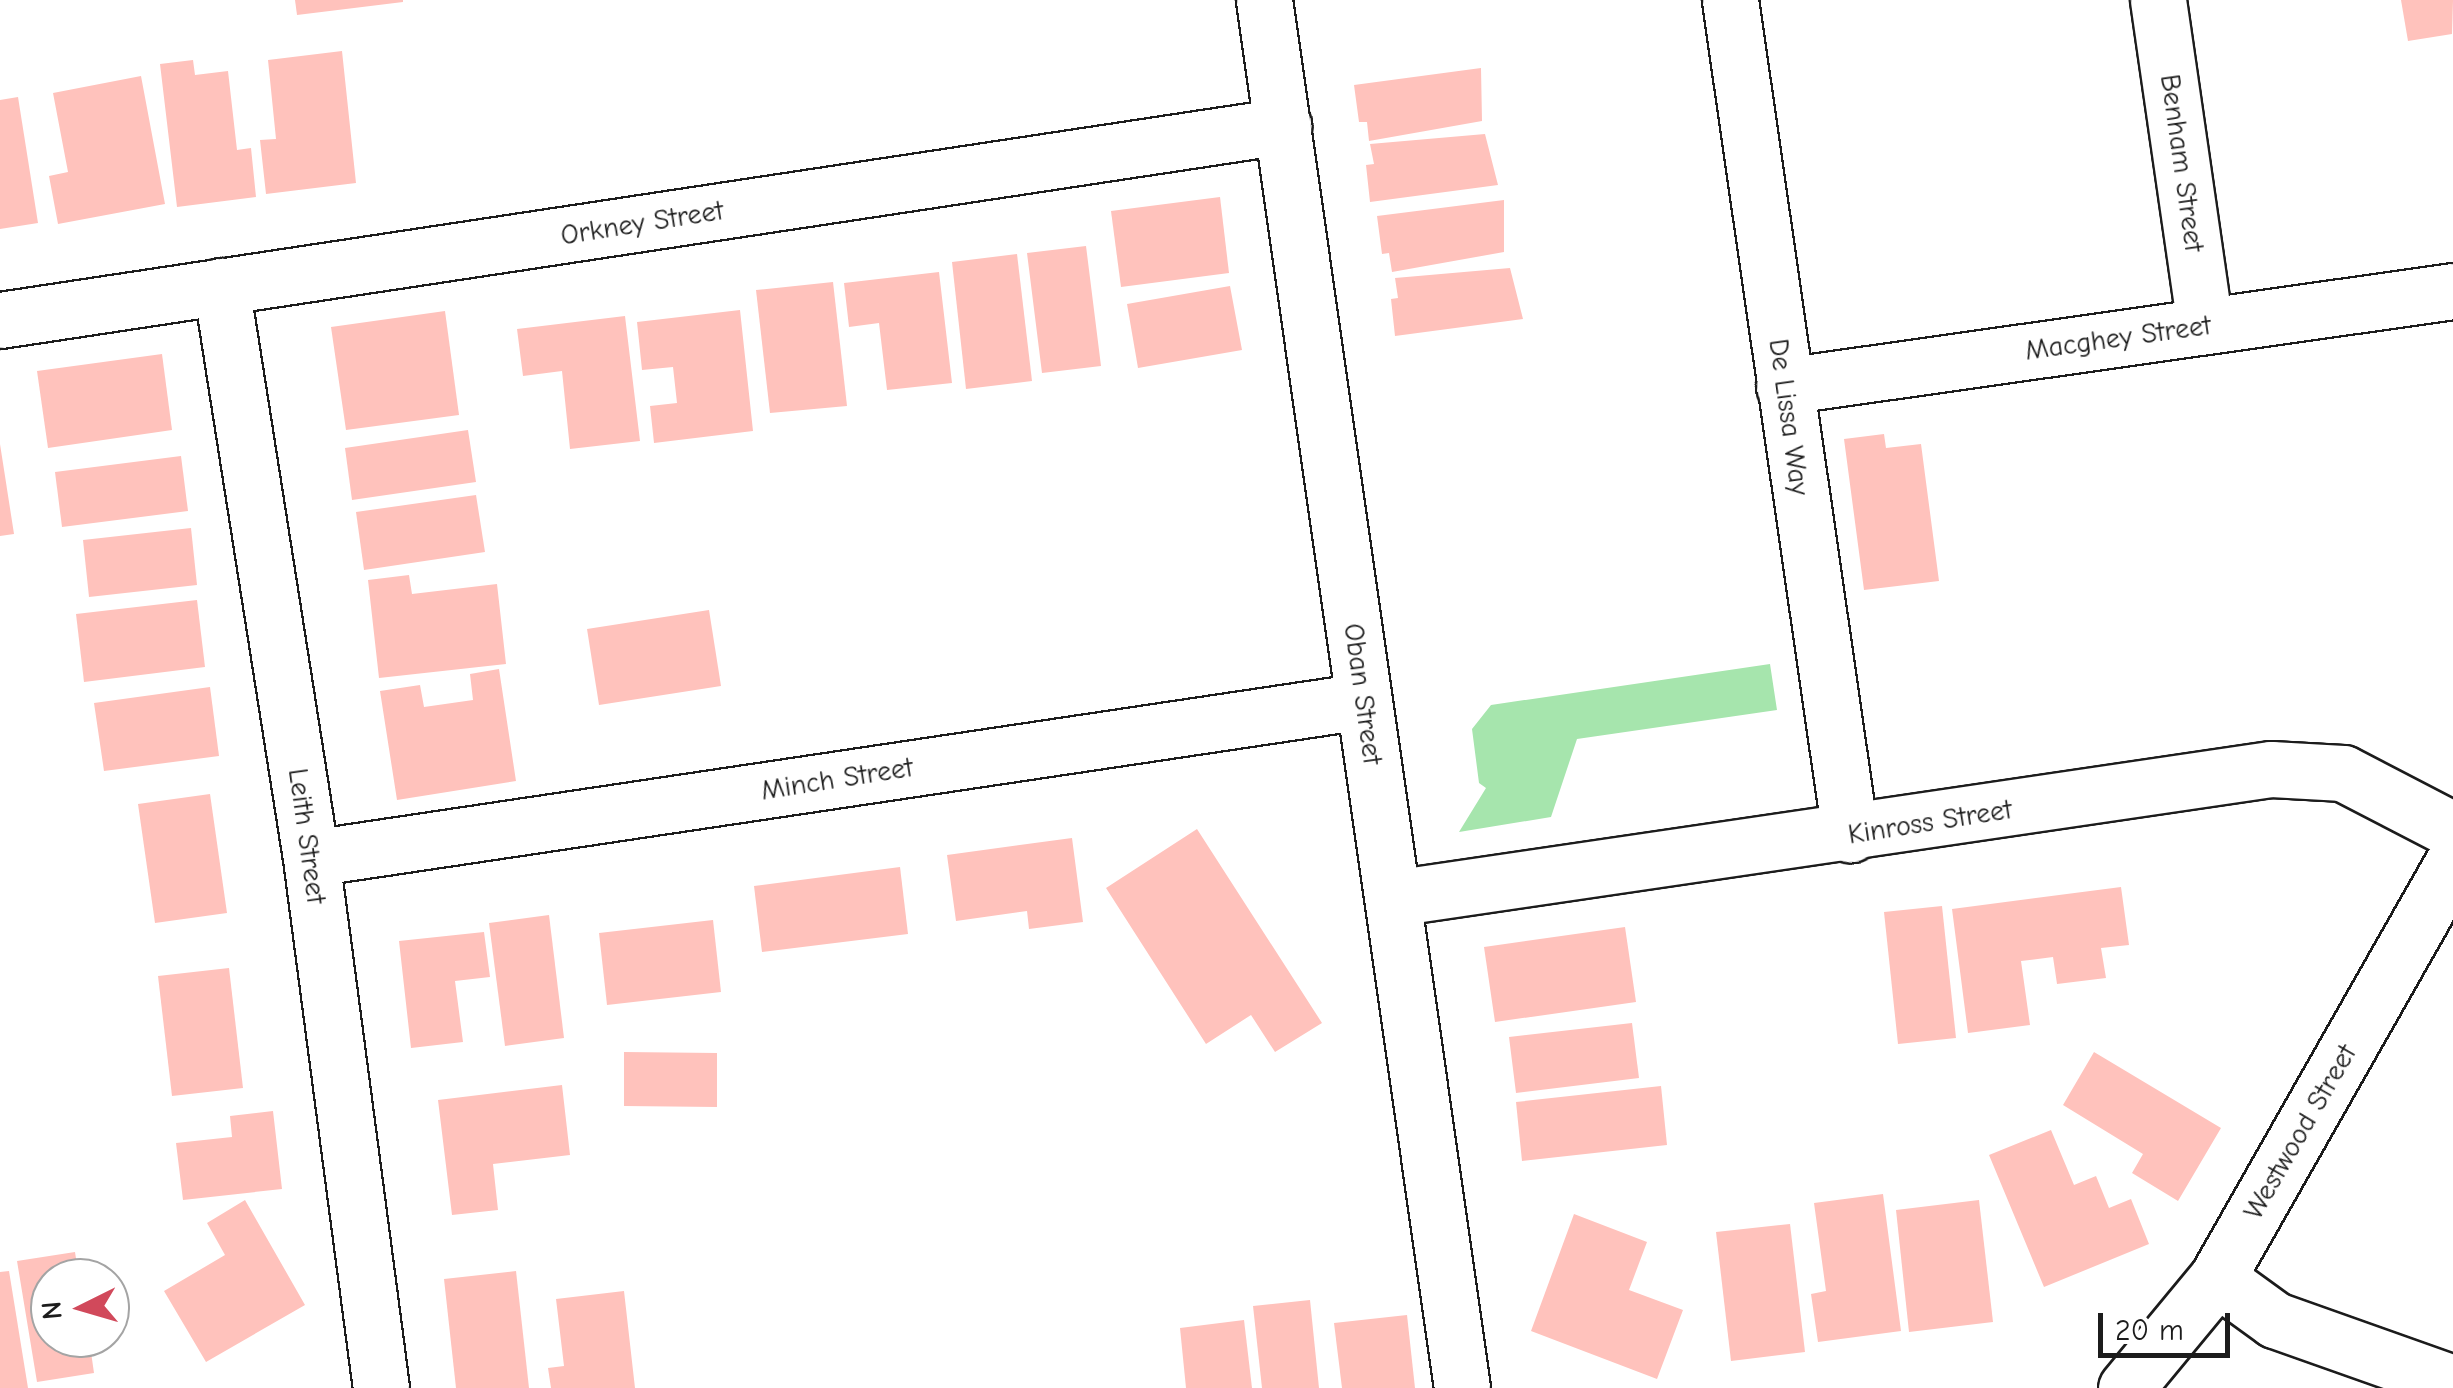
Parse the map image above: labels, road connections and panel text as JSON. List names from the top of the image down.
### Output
{
  "streets": {
    "street": [
      "Benham Street",
      "Orkney Street",
      "Macghey Street",
      "De Lissa Way",
      "Oban Street",
      "Minch Street",
      "Kinross Street",
      "Leith Street",
      "Westwood Street"
    ]
  },
  "crossings": [
    ["Benham Street", "Macghey Street"],
    ["Orkney Street", "Oban Street"],
    ["Orkney Street", "Leith Street"],
    ["Macghey Street", "De Lissa Way"],
    ["De Lissa Way", "Kinross Street"],
    ["Oban Street", "Minch Street"],
    ["Oban Street", "Kinross Street"],
    ["Minch Street", "Leith Street"]
  ],
  "scale_bar": "20 m",
  "north": "left"
}
